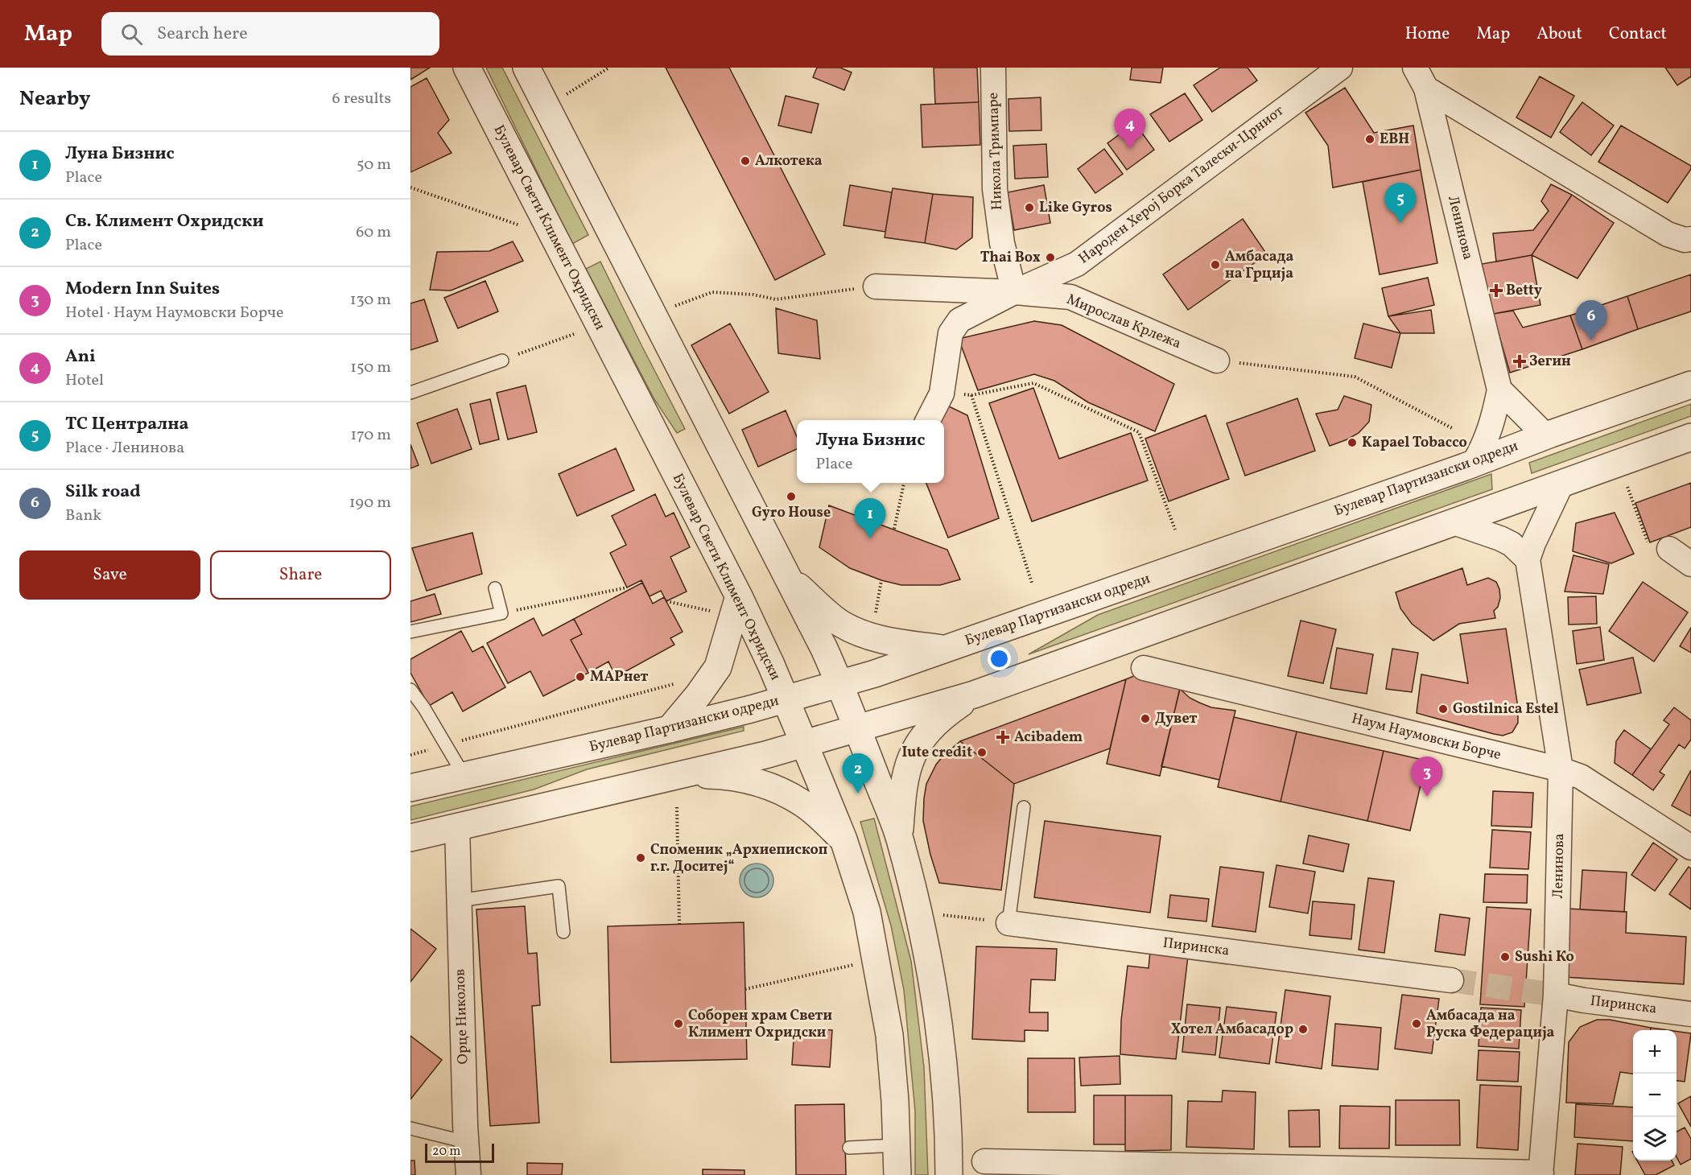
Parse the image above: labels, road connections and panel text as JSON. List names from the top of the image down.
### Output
{
  "streets": {
    "street": [
      "Никола Тримпаре",
      "Народен Херој Борка Талески-Црниот",
      "Булевар Свети Климент Охридски",
      "Ленинова",
      "Мирослав Крлежа",
      "Булевар Партизански одреди",
      "Наум Наумовски Борче",
      "Пиринска",
      "Орце Николов"
    ]
  },
  "crossings": [
    ["Никола Тримпаре", "Народен Херој Борка Талески-Црниот"],
    ["Никола Тримпаре", "Мирослав Крлежа"],
    ["Народен Херој Борка Талески-Црниот", "Мирослав Крлежа"],
    ["Булевар Свети Климент Охридски", "Булевар Партизански одреди"],
    ["Ленинова", "Булевар Партизански одреди"],
    ["Ленинова", "Наум Наумовски Борче"],
    ["Ленинова", "Пиринска"]
  ],
  "places": {
    "other": [
      "ЕВН",
      "Алкотека",
      "Like Gyros",
      "Thai Box",
      "Амбасада на Грција",
      "Kapael Tobacco",
      "Gyro House",
      "МАРнет",
      "Gostilnica Estel",
      "Дувет",
      "Iute credit",
      "Споменик „Архиепископ г.г. Доситеј“",
      "Sushi Ко",
      "Соборен храм Свети Климент Охридски",
      "Aмбасада на Руска Федерациjа",
      "Хотел Амбасадор"
    ],
    "health": ["Betty", "Зегин", "Acibadem"]
  },
  "scale_bar": "20 m",
  "page": {
    "header": "Map",
    "search": "Search here",
    "nav": [
      "Home",
      "Map",
      "About",
      "Contact"
    ],
    "heading": ["Nearby", "6 results"],
    "pins": [
      "4",
      "5",
      "6",
      "1",
      "2",
      "3"
    ],
    "list": [
      {
        "mark": "1",
        "name": "Луна Бизнис",
        "note": "Place",
        "value": "50 m"
      },
      {
        "mark": "2",
        "name": "Св. Климент Охридски",
        "note": "Place",
        "value": "60 m"
      },
      {
        "mark": "3",
        "name": "Modern Inn Suites",
        "note": "Hotel · Наум Наумовски Борче",
        "value": "130 m"
      },
      {
        "mark": "4",
        "name": "Ani",
        "note": "Hotel",
        "value": "150 m"
      },
      {
        "mark": "5",
        "name": "ТС Централна",
        "note": "Place · Ленинова",
        "value": "170 m"
      },
      {
        "mark": "6",
        "name": "Silk road",
        "note": "Bank",
        "value": "190 m"
      }
    ],
    "popup": ["Луна Бизнис", "Place"],
    "buttons": ["Save", "Share"],
    "map_buttons": ["+", "−"],
    "scale": "20 m"
  }
}
